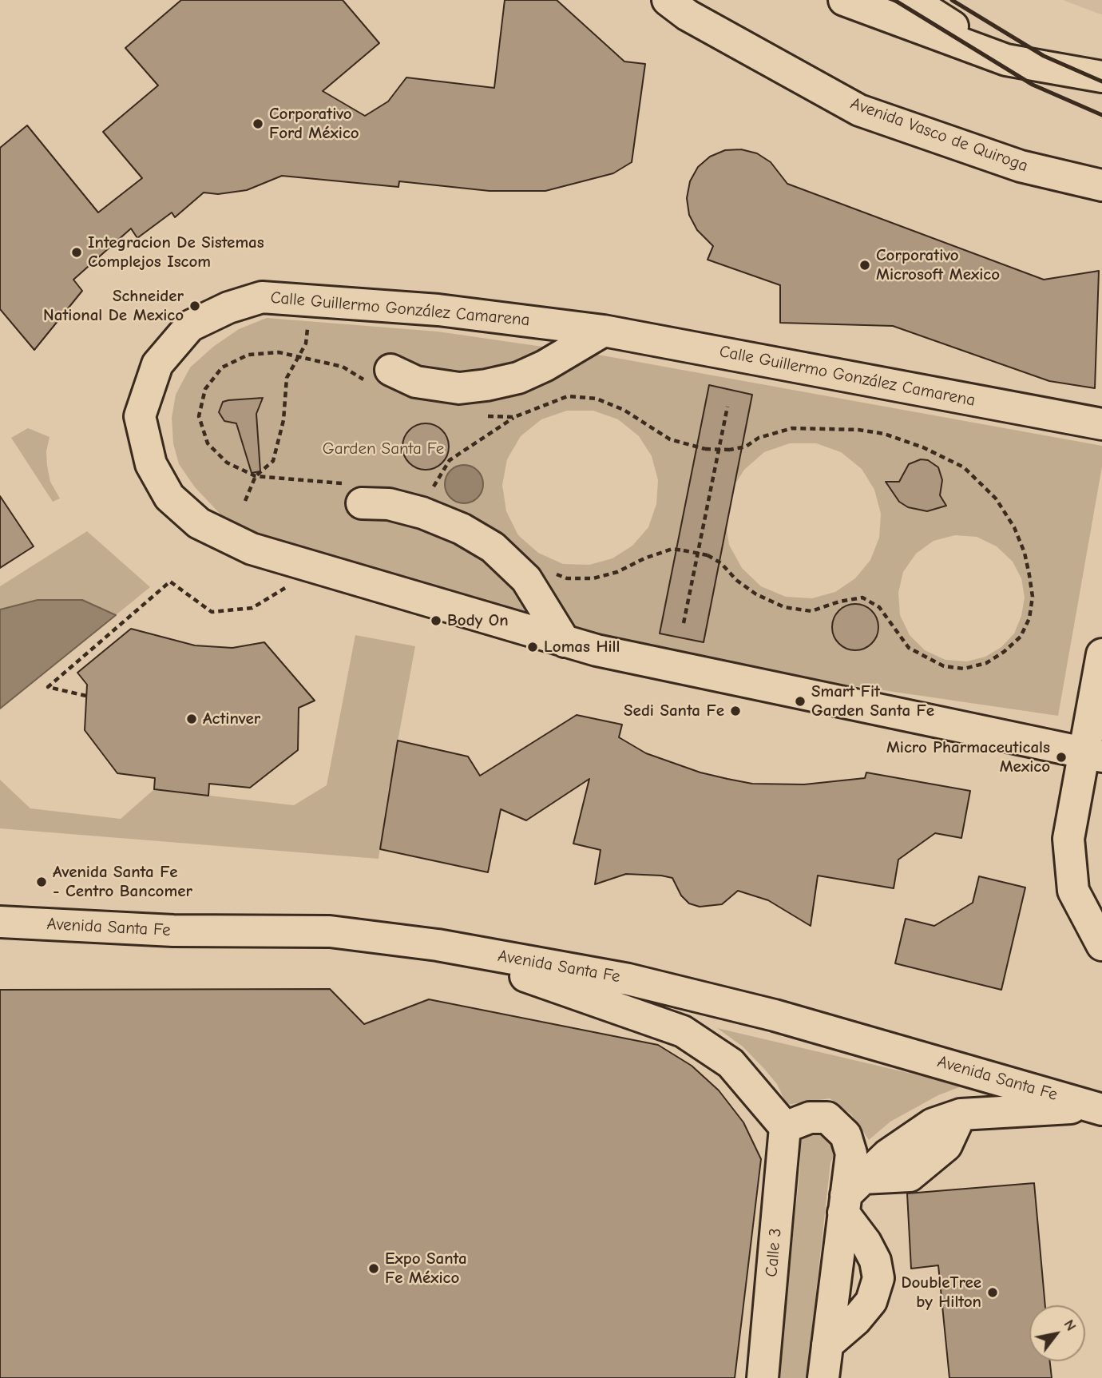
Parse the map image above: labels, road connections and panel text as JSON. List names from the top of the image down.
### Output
{
  "streets": {
    "street": [
      "Avenida Vasco de Quiroga",
      "Calle Guillermo González Camarena",
      "Avenida Santa Fe",
      "Calle 3"
    ]
  },
  "parks": ["Garden Santa Fe"],
  "places": [
    "Corporativo Ford México",
    "Integracion De Sistemas Complejos Iscom",
    "Corporativo Microsoft Mexico",
    "Schneider National De Mexico",
    "Body On",
    "Lomas Hill",
    "Smart Fit Garden Santa Fe",
    "Sedi Santa Fe",
    "Actinver",
    "Micro Pharmaceuticals Mexico",
    "Avenida Santa Fe - Centro Bancomer",
    "Expo Santa Fe México",
    "DoubleTree by Hilton"
  ],
  "north": "top right"
}
